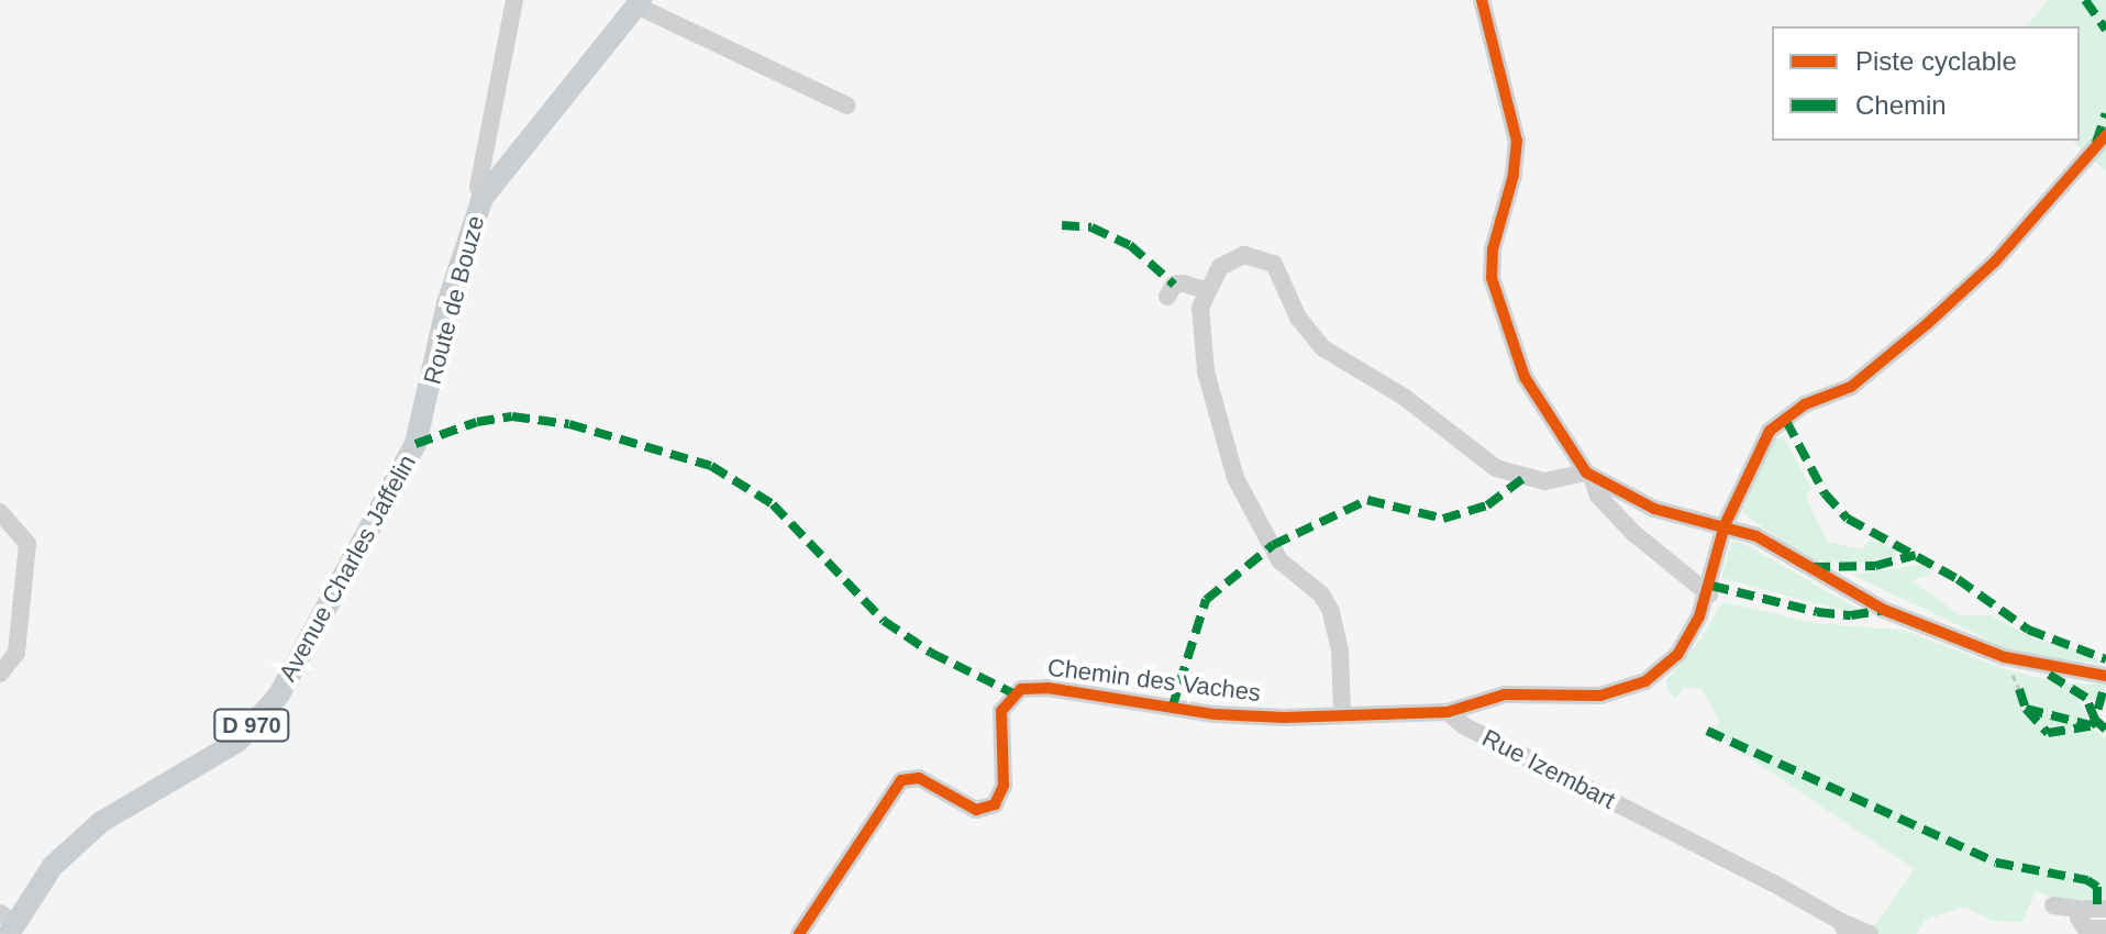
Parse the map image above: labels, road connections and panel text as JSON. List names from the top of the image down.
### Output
{
  "streets": {
    "main road": ["Route de Bouze", "Avenue Charles Jaffelin", "D 970"],
    "street": ["Chemin des Vaches", "Rue Izembart"]
  },
  "crossings": [
    ["Route de Bouze", "Avenue Charles Jaffelin"],
    ["Chemin des Vaches", "Rue Izembart"]
  ],
  "legend": ["Piste cyclable", "Chemin"]
}
